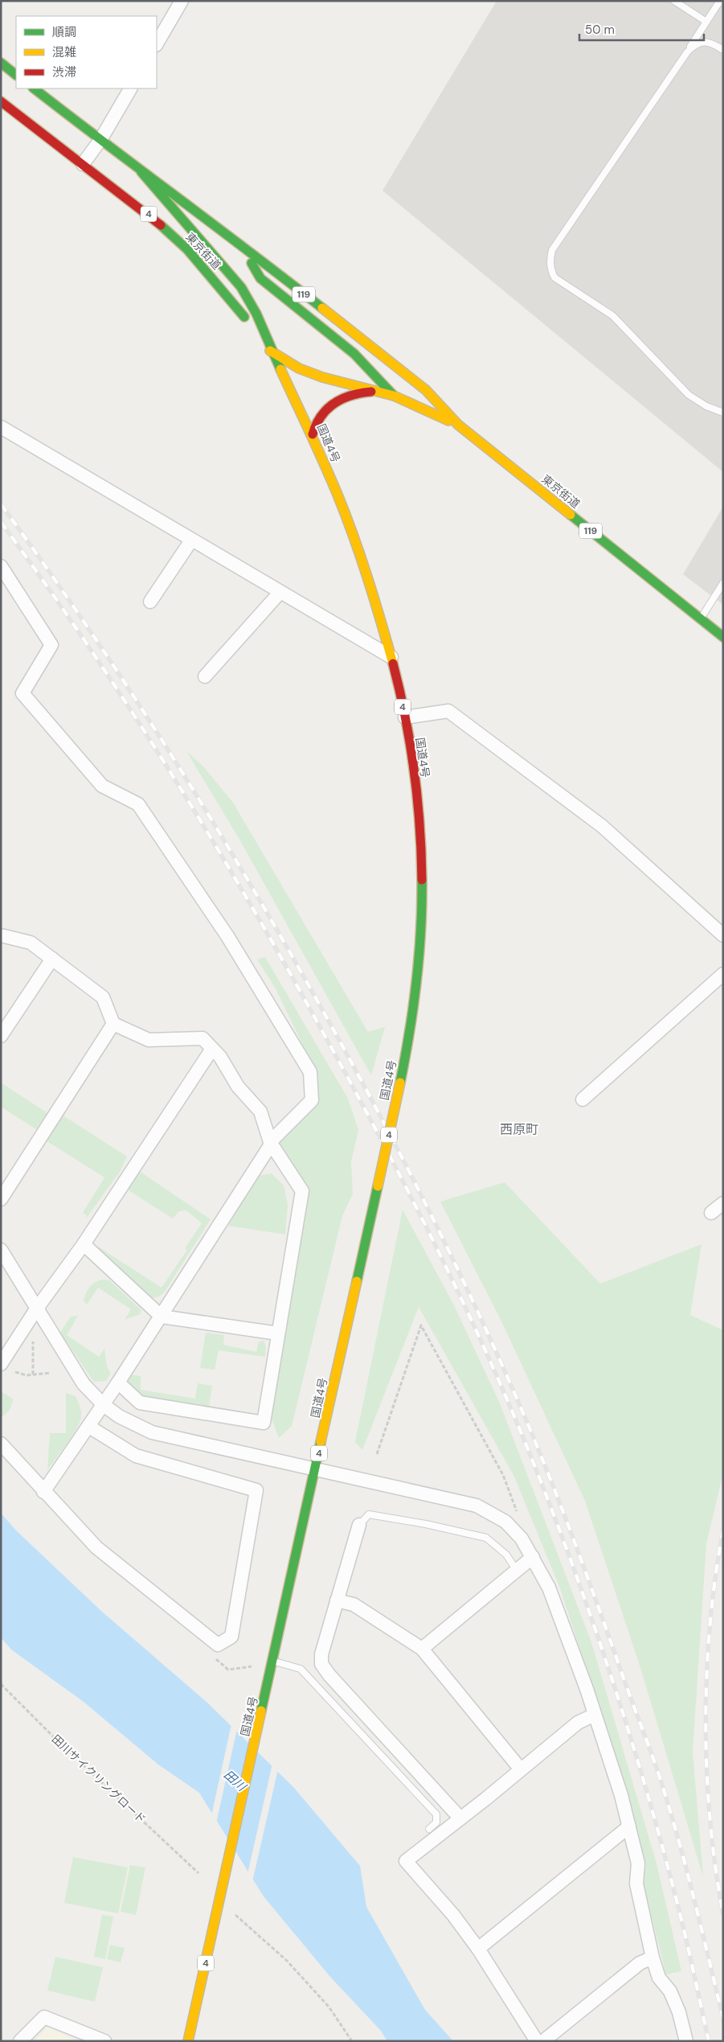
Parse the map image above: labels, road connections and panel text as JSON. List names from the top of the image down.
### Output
{
  "streets": {
    "highway": [
      "4",
      "東京街道",
      "119",
      "国道4号"
    ],
    "path": ["田川サイクリングロード"]
  },
  "crossings": [
    ["東京街道", "国道4号"]
  ],
  "districts": ["西原町"],
  "water": ["田川"],
  "legend": ["順調", "混雑", "渋滞"],
  "scale_bar": "50 m"
}
